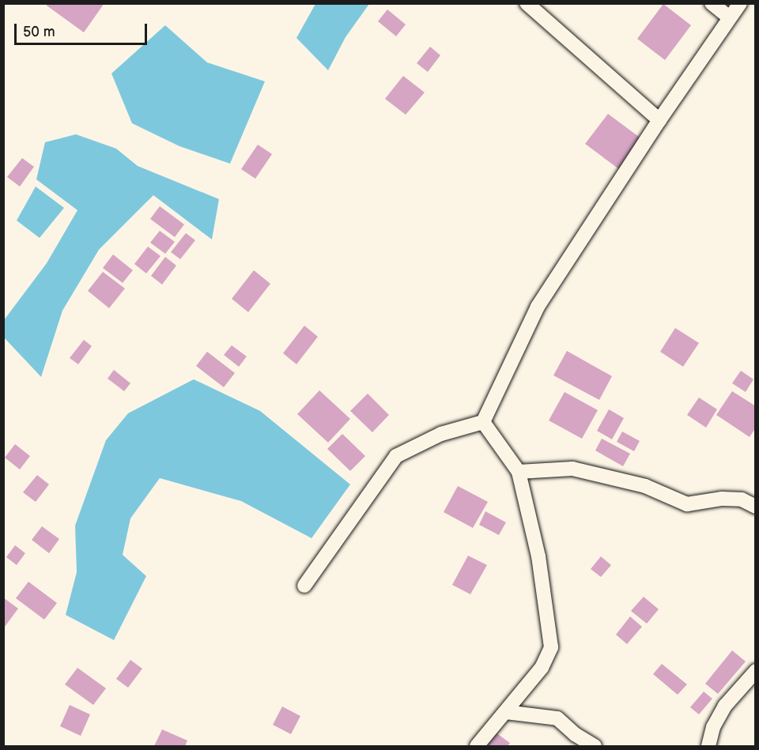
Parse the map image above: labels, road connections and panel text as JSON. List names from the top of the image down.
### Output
{
  "scale_bar": "50 m"
}
